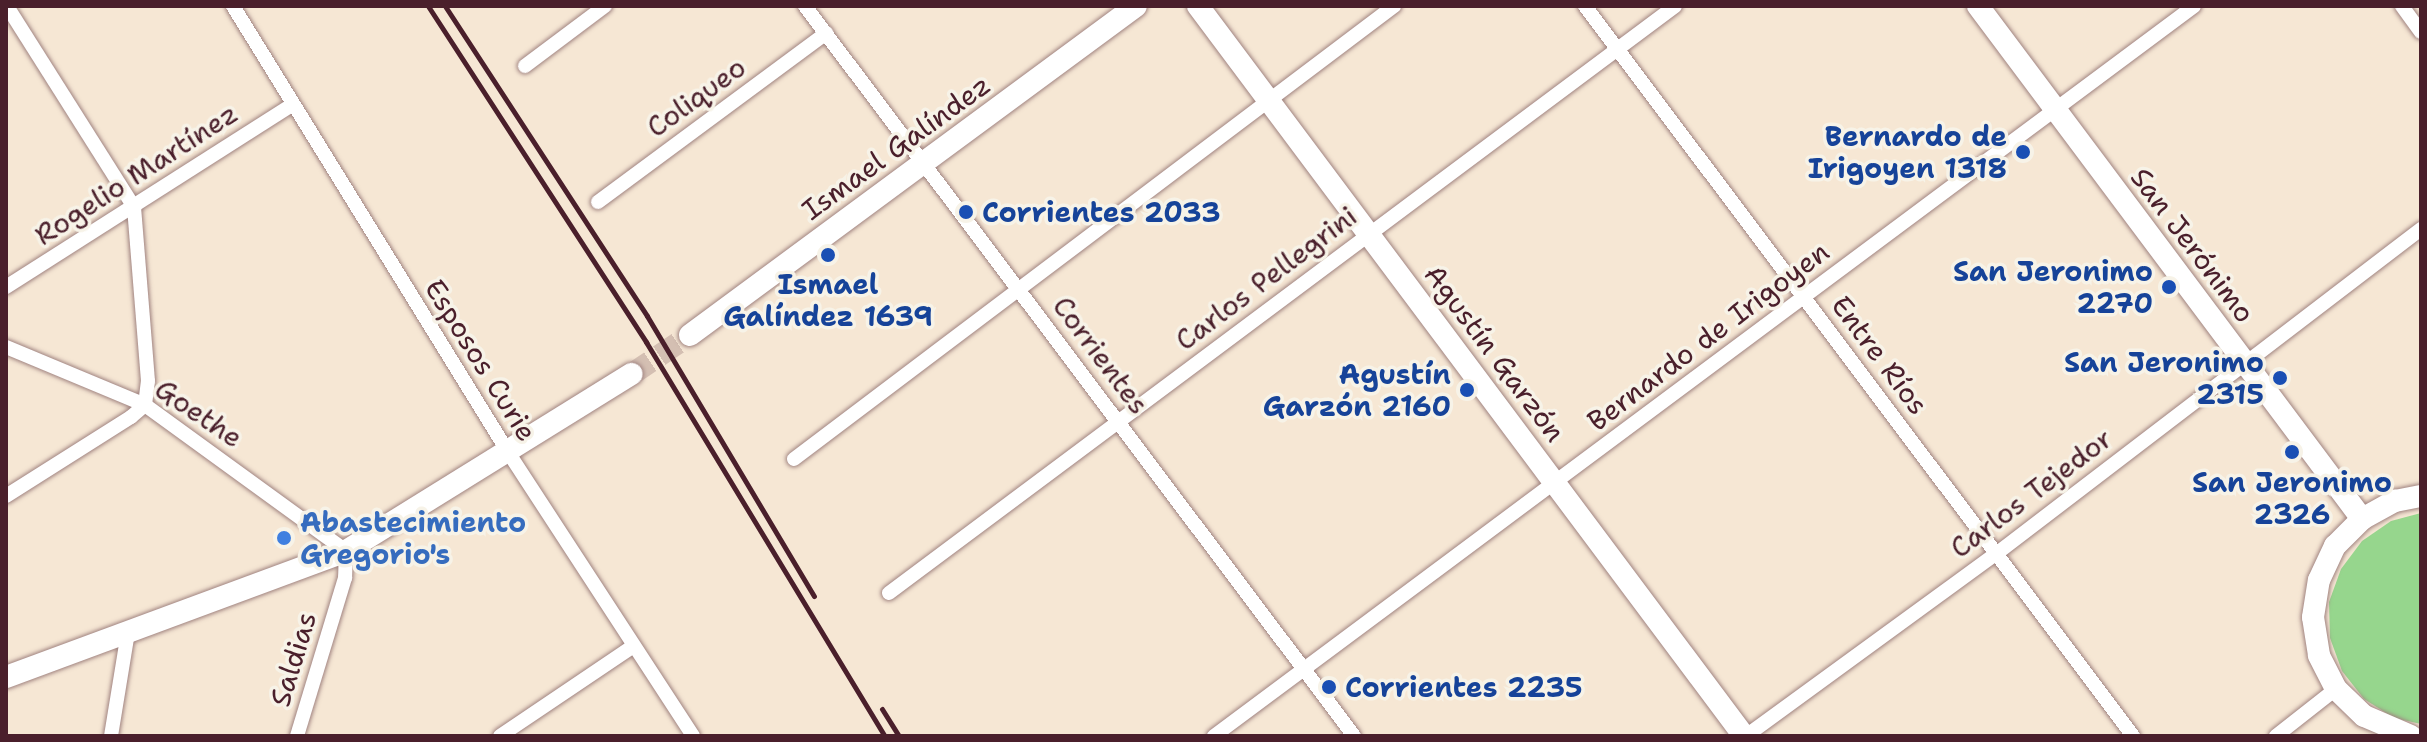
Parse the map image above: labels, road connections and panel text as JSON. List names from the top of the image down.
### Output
{
  "streets": {
    "main road": ["Ismael Galíndez", "San Jerónimo", "Agustín Garzón"],
    "street": [
      "Coliqueo",
      "Rogelio Martínez",
      "Carlos Pellegrini",
      "Bernardo de Irigoyen",
      "Corrientes",
      "Entre Ríos",
      "Esposos Curie",
      "Goethe",
      "Carlos Tejedor",
      "Saldias"
    ]
  },
  "crossings": [
    ["Coliqueo", "Corrientes"],
    ["Ismael Galíndez", "Corrientes"],
    ["Rogelio Martínez", "Esposos Curie"],
    ["San Jerónimo", "Bernardo de Irigoyen"],
    ["San Jerónimo", "Carlos Tejedor"],
    ["Carlos Pellegrini", "Agustín Garzón"],
    ["Carlos Pellegrini", "Corrientes"],
    ["Carlos Pellegrini", "Entre Ríos"],
    ["Bernardo de Irigoyen", "Agustín Garzón"],
    ["Bernardo de Irigoyen", "Corrientes"],
    ["Bernardo de Irigoyen", "Entre Ríos"],
    ["Agustín Garzón", "Carlos Tejedor"],
    ["Entre Ríos", "Carlos Tejedor"],
    ["Goethe", "Saldias"]
  ],
  "places": [
    "Bernardo de Irigoyen 1318",
    "Corrientes 2033",
    "Ismael Galíndez 1639",
    "San Jeronimo 2270",
    "San Jeronimo 2315",
    "Agustín Garzón 2160",
    "San Jeronimo 2326",
    "Abastecimiento Gregorio's",
    "Corrientes 2235"
  ]
}
